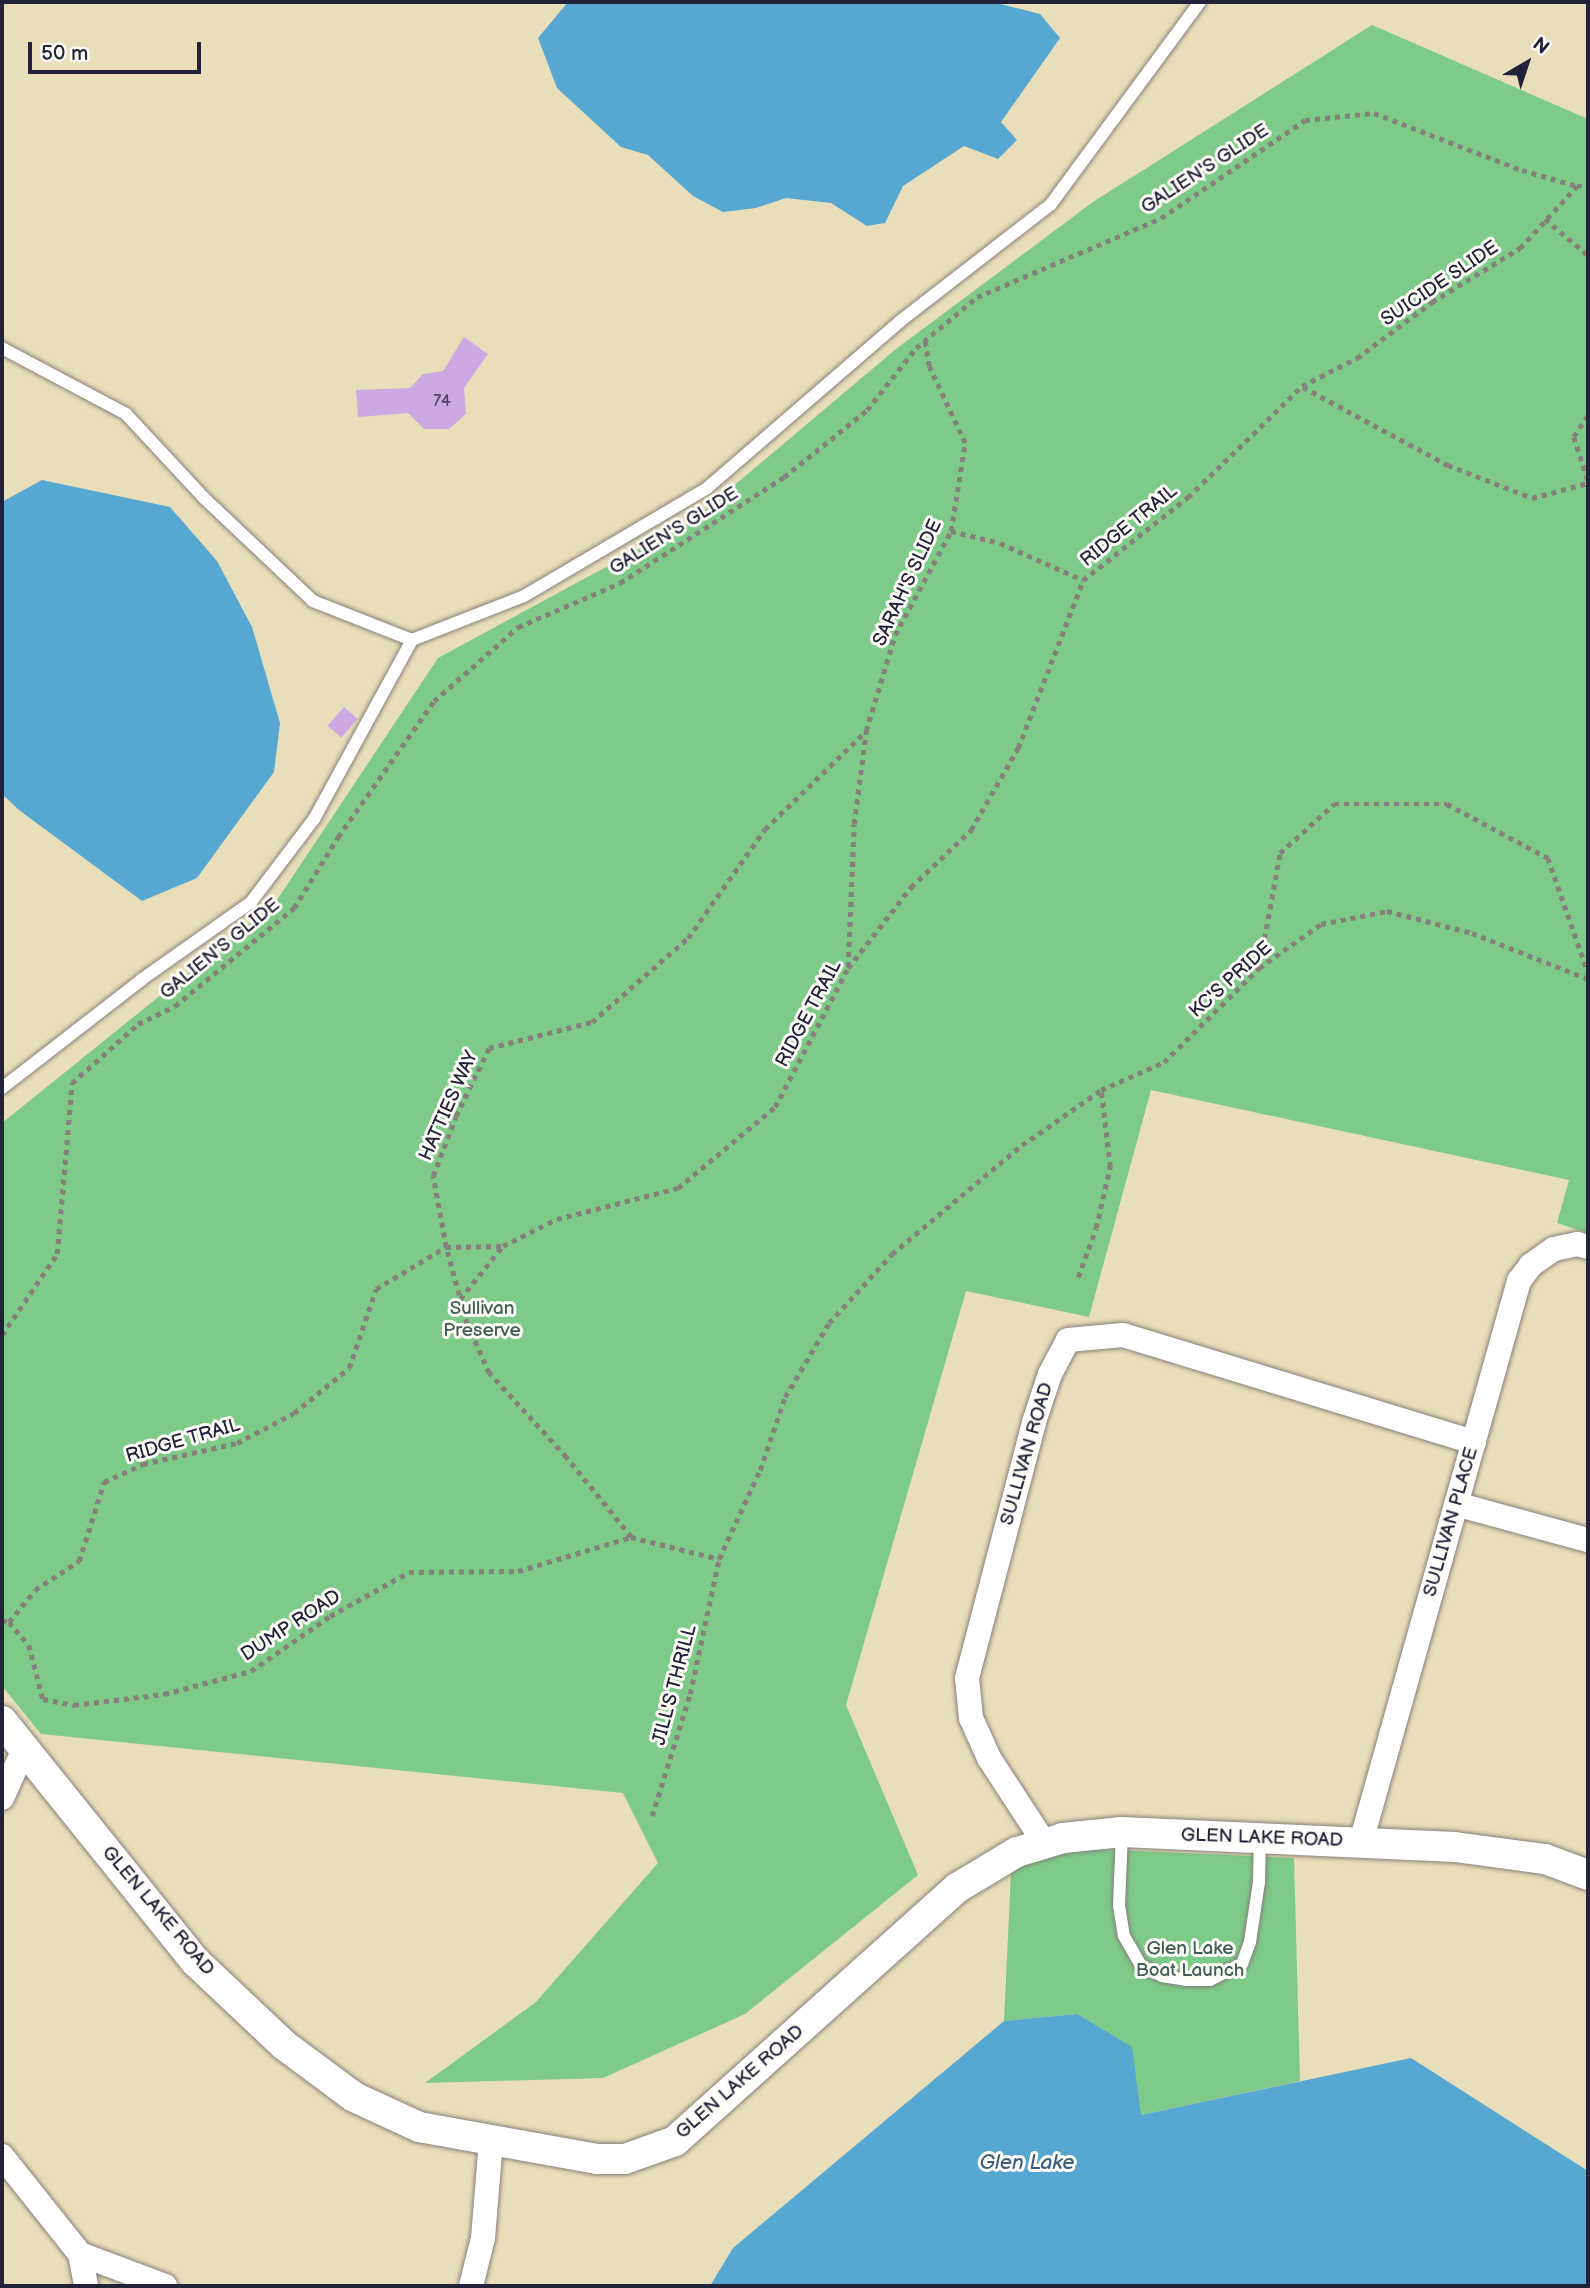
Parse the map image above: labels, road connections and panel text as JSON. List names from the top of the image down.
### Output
{
  "streets": {
    "street": ["SULLIVAN ROAD", "SULLIVAN PLACE", "GLEN LAKE ROAD"],
    "path": [
      "GALIEN'S GLIDE",
      "SUICIDE SLIDE",
      "RIDGE TRAIL",
      "SARAH'S SLIDE",
      "KC'S PRIDE",
      "HATTIES WAY",
      "DUMP ROAD",
      "JILL'S THRILL"
    ]
  },
  "crossings": [
    ["GALIEN'S GLIDE", "SUICIDE SLIDE"],
    ["GALIEN'S GLIDE", "SARAH'S SLIDE"],
    ["SUICIDE SLIDE", "RIDGE TRAIL"],
    ["RIDGE TRAIL", "SARAH'S SLIDE"],
    ["RIDGE TRAIL", "HATTIES WAY"],
    ["RIDGE TRAIL", "DUMP ROAD"],
    ["SARAH'S SLIDE", "HATTIES WAY"],
    ["KC'S PRIDE", "JILL'S THRILL"],
    ["HATTIES WAY", "DUMP ROAD"],
    ["SULLIVAN ROAD", "SULLIVAN PLACE"],
    ["SULLIVAN ROAD", "GLEN LAKE ROAD"],
    ["SULLIVAN PLACE", "GLEN LAKE ROAD"]
  ],
  "water": ["Glen Lake"],
  "parks": ["Sullivan Preserve", "Glen Lake Boat Launch"],
  "house_numbers": ["74"],
  "scale_bar": "50 m",
  "north": "top right"
}
